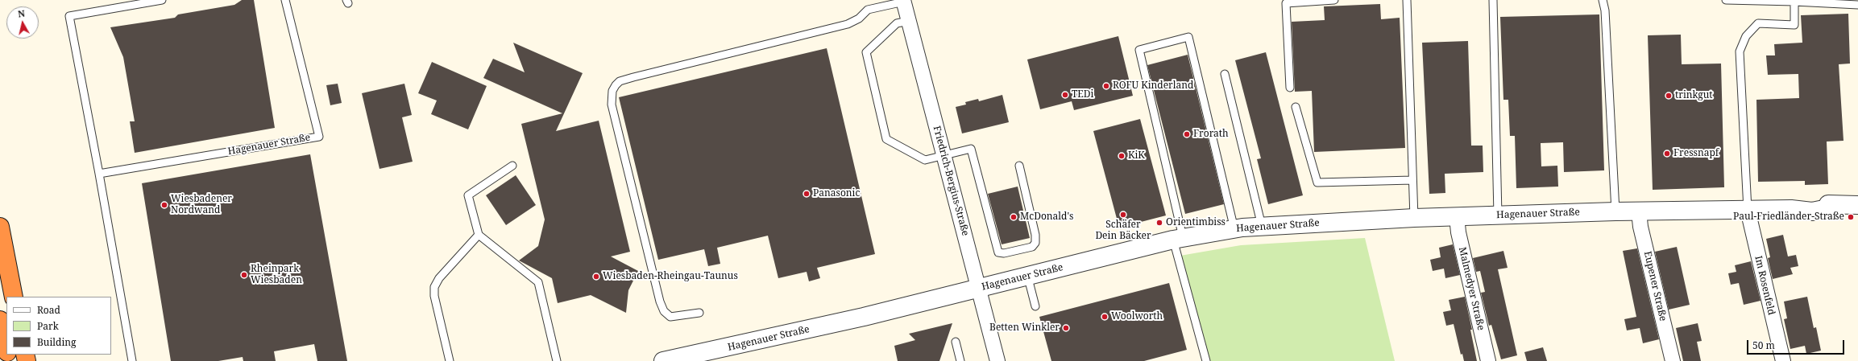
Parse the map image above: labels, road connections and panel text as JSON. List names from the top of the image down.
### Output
{
  "streets": {
    "street": [
      "Hagenauer Straße",
      "Friedrich-Bergius-Straße",
      "Im Rosenfeld",
      "Eupener Straße",
      "Malmedyer Straße"
    ]
  },
  "crossings": [
    ["Hagenauer Straße", "Friedrich-Bergius-Straße"],
    ["Hagenauer Straße", "Im Rosenfeld"],
    ["Hagenauer Straße", "Eupener Straße"],
    ["Hagenauer Straße", "Malmedyer Straße"]
  ],
  "places": [
    "ROFU Kinderland",
    "TEDi",
    "trinkgut",
    "Frorath",
    "Fressnapf",
    "KiK",
    "Panasonic",
    "Wiesbadener Nordwand",
    "Schäfer Dein Bäcker",
    "McDonald's",
    "Paul-Friedländer-Straße",
    "Orientimbiss",
    "Rheinpark Wiesbaden",
    "Wiesbaden-Rheingau-Taunus",
    "Woolworth",
    "Betten Winkler"
  ],
  "legend": ["Road", "Park", "Building"],
  "scale_bar": "50 m",
  "north": "top"
}
